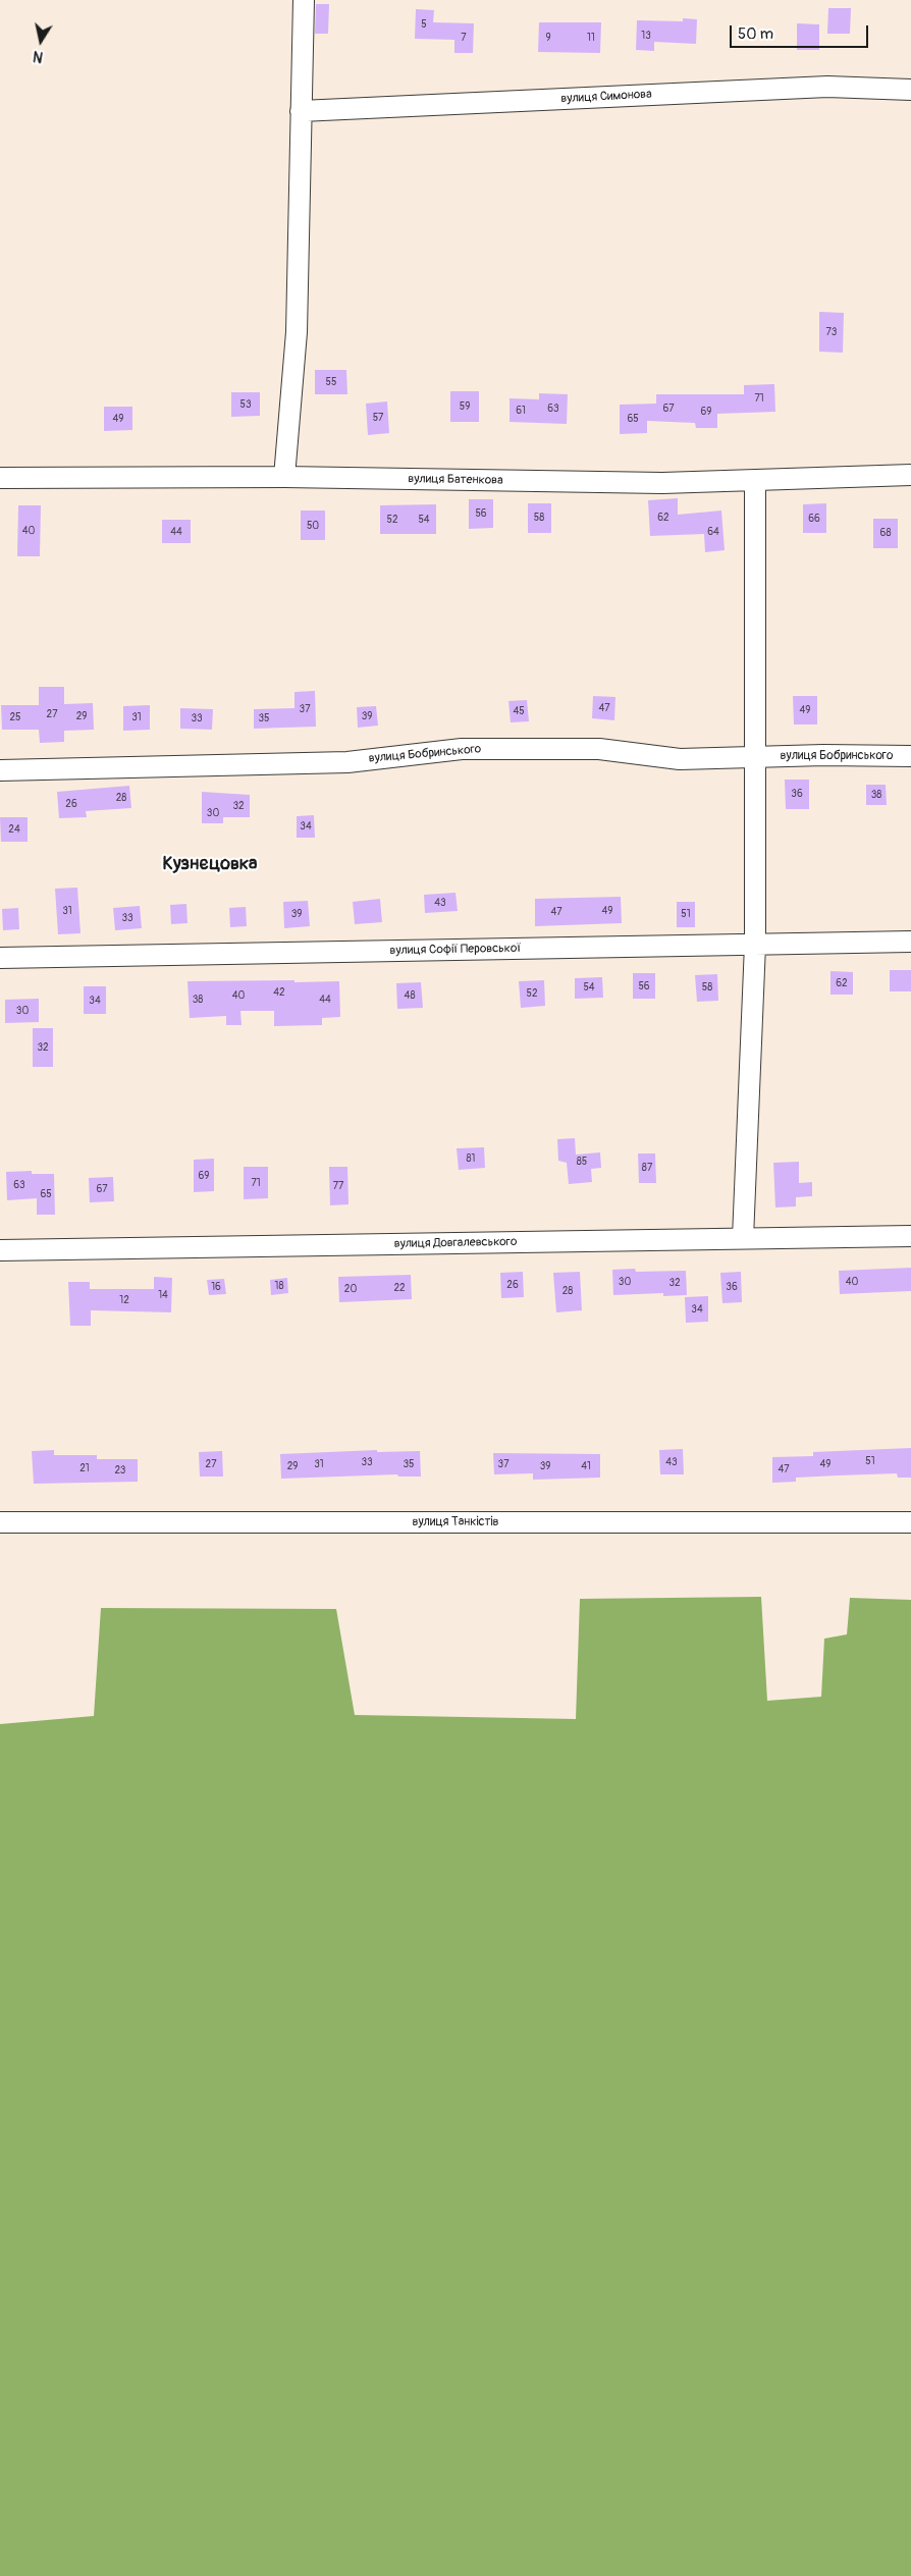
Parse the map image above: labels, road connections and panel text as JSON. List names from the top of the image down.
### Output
{
  "streets": {
    "street": [
      "вулиця Симонова",
      "вулиця Батенкова",
      "вулиця Бобринського",
      "вулиця Софії Перовської",
      "вулиця Довгалевського",
      "вулиця Танкістів"
    ]
  },
  "districts": ["Кузнєцовка"],
  "house_numbers": [
    "5",
    "13",
    "7",
    "9",
    "11",
    "73",
    "55",
    "71",
    "53",
    "59",
    "63",
    "67",
    "61",
    "69",
    "57",
    "49",
    "65",
    "56",
    "58",
    "62",
    "66",
    "52",
    "54",
    "50",
    "40",
    "44",
    "64",
    "68",
    "47",
    "37",
    "49",
    "45",
    "27",
    "29",
    "39",
    "25",
    "31",
    "33",
    "35",
    "36",
    "38",
    "28",
    "26",
    "32",
    "30",
    "34",
    "24",
    "43",
    "31",
    "49",
    "47",
    "39",
    "51",
    "33",
    "62",
    "56",
    "54",
    "58",
    "42",
    "52",
    "40",
    "48",
    "38",
    "44",
    "34",
    "30",
    "32",
    "81",
    "85",
    "87",
    "69",
    "71",
    "63",
    "77",
    "67",
    "65",
    "30",
    "40",
    "32",
    "26",
    "18",
    "16",
    "36",
    "22",
    "20",
    "28",
    "14",
    "12",
    "34",
    "51",
    "33",
    "43",
    "27",
    "31",
    "35",
    "37",
    "49",
    "29",
    "39",
    "41",
    "21",
    "47",
    "23"
  ],
  "scale_bar": "50 m",
  "north": "bottom"
}
